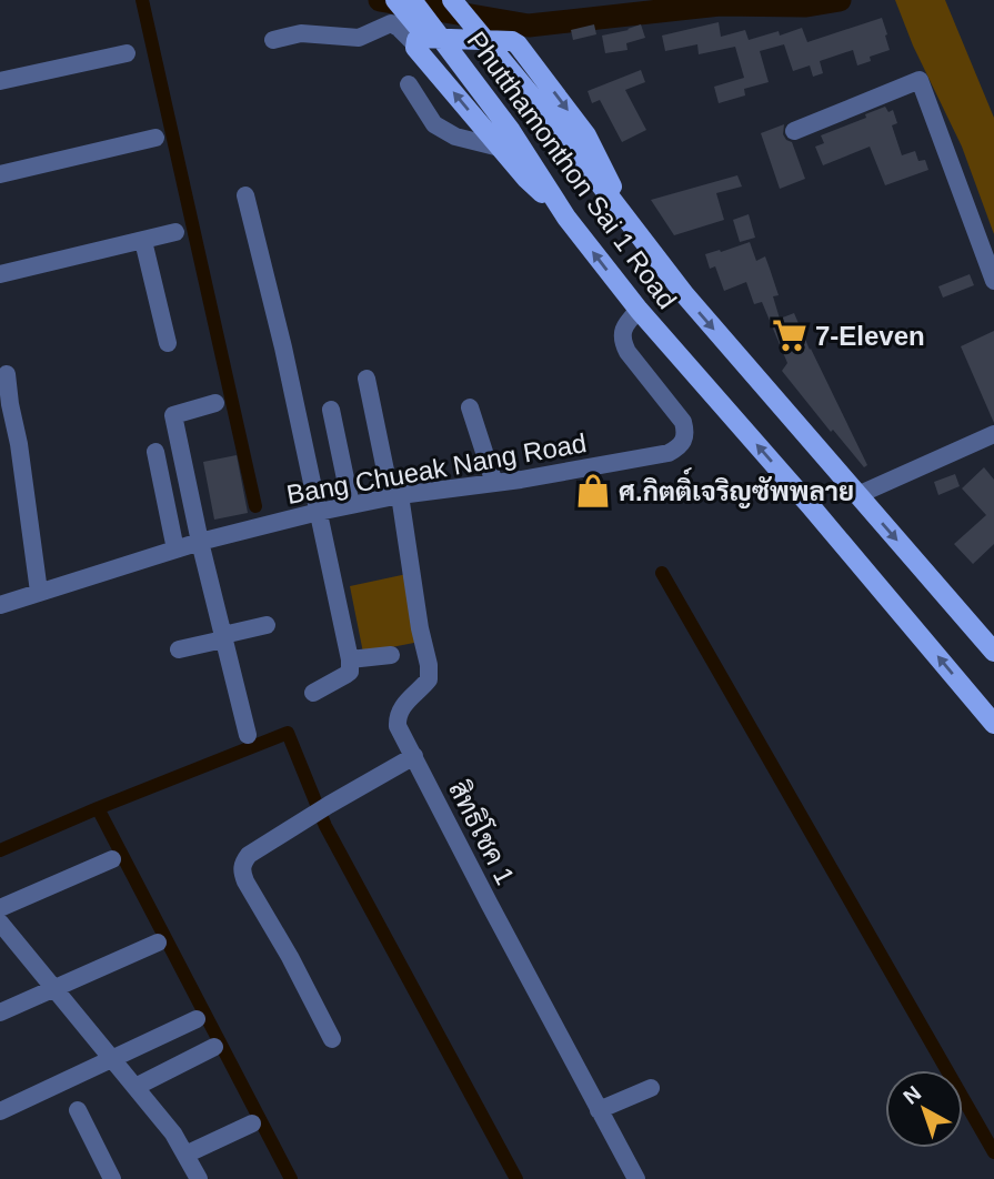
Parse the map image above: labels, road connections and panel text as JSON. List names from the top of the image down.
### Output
{
  "streets": {
    "main road": ["Phutthamonthon Sai 1 Road"],
    "street": ["Bang Chueak Nang Road", "สิทธิโชค 1"]
  },
  "crossings": [
    ["Phutthamonthon Sai 1 Road", "Bang Chueak Nang Road"],
    ["Bang Chueak Nang Road", "สิทธิโชค 1"]
  ],
  "places": {
    "supermarket": ["7-Eleven"],
    "shop": ["ศ.กิตติ์เจริญซัพพลาย"]
  },
  "north": "top left"
}
